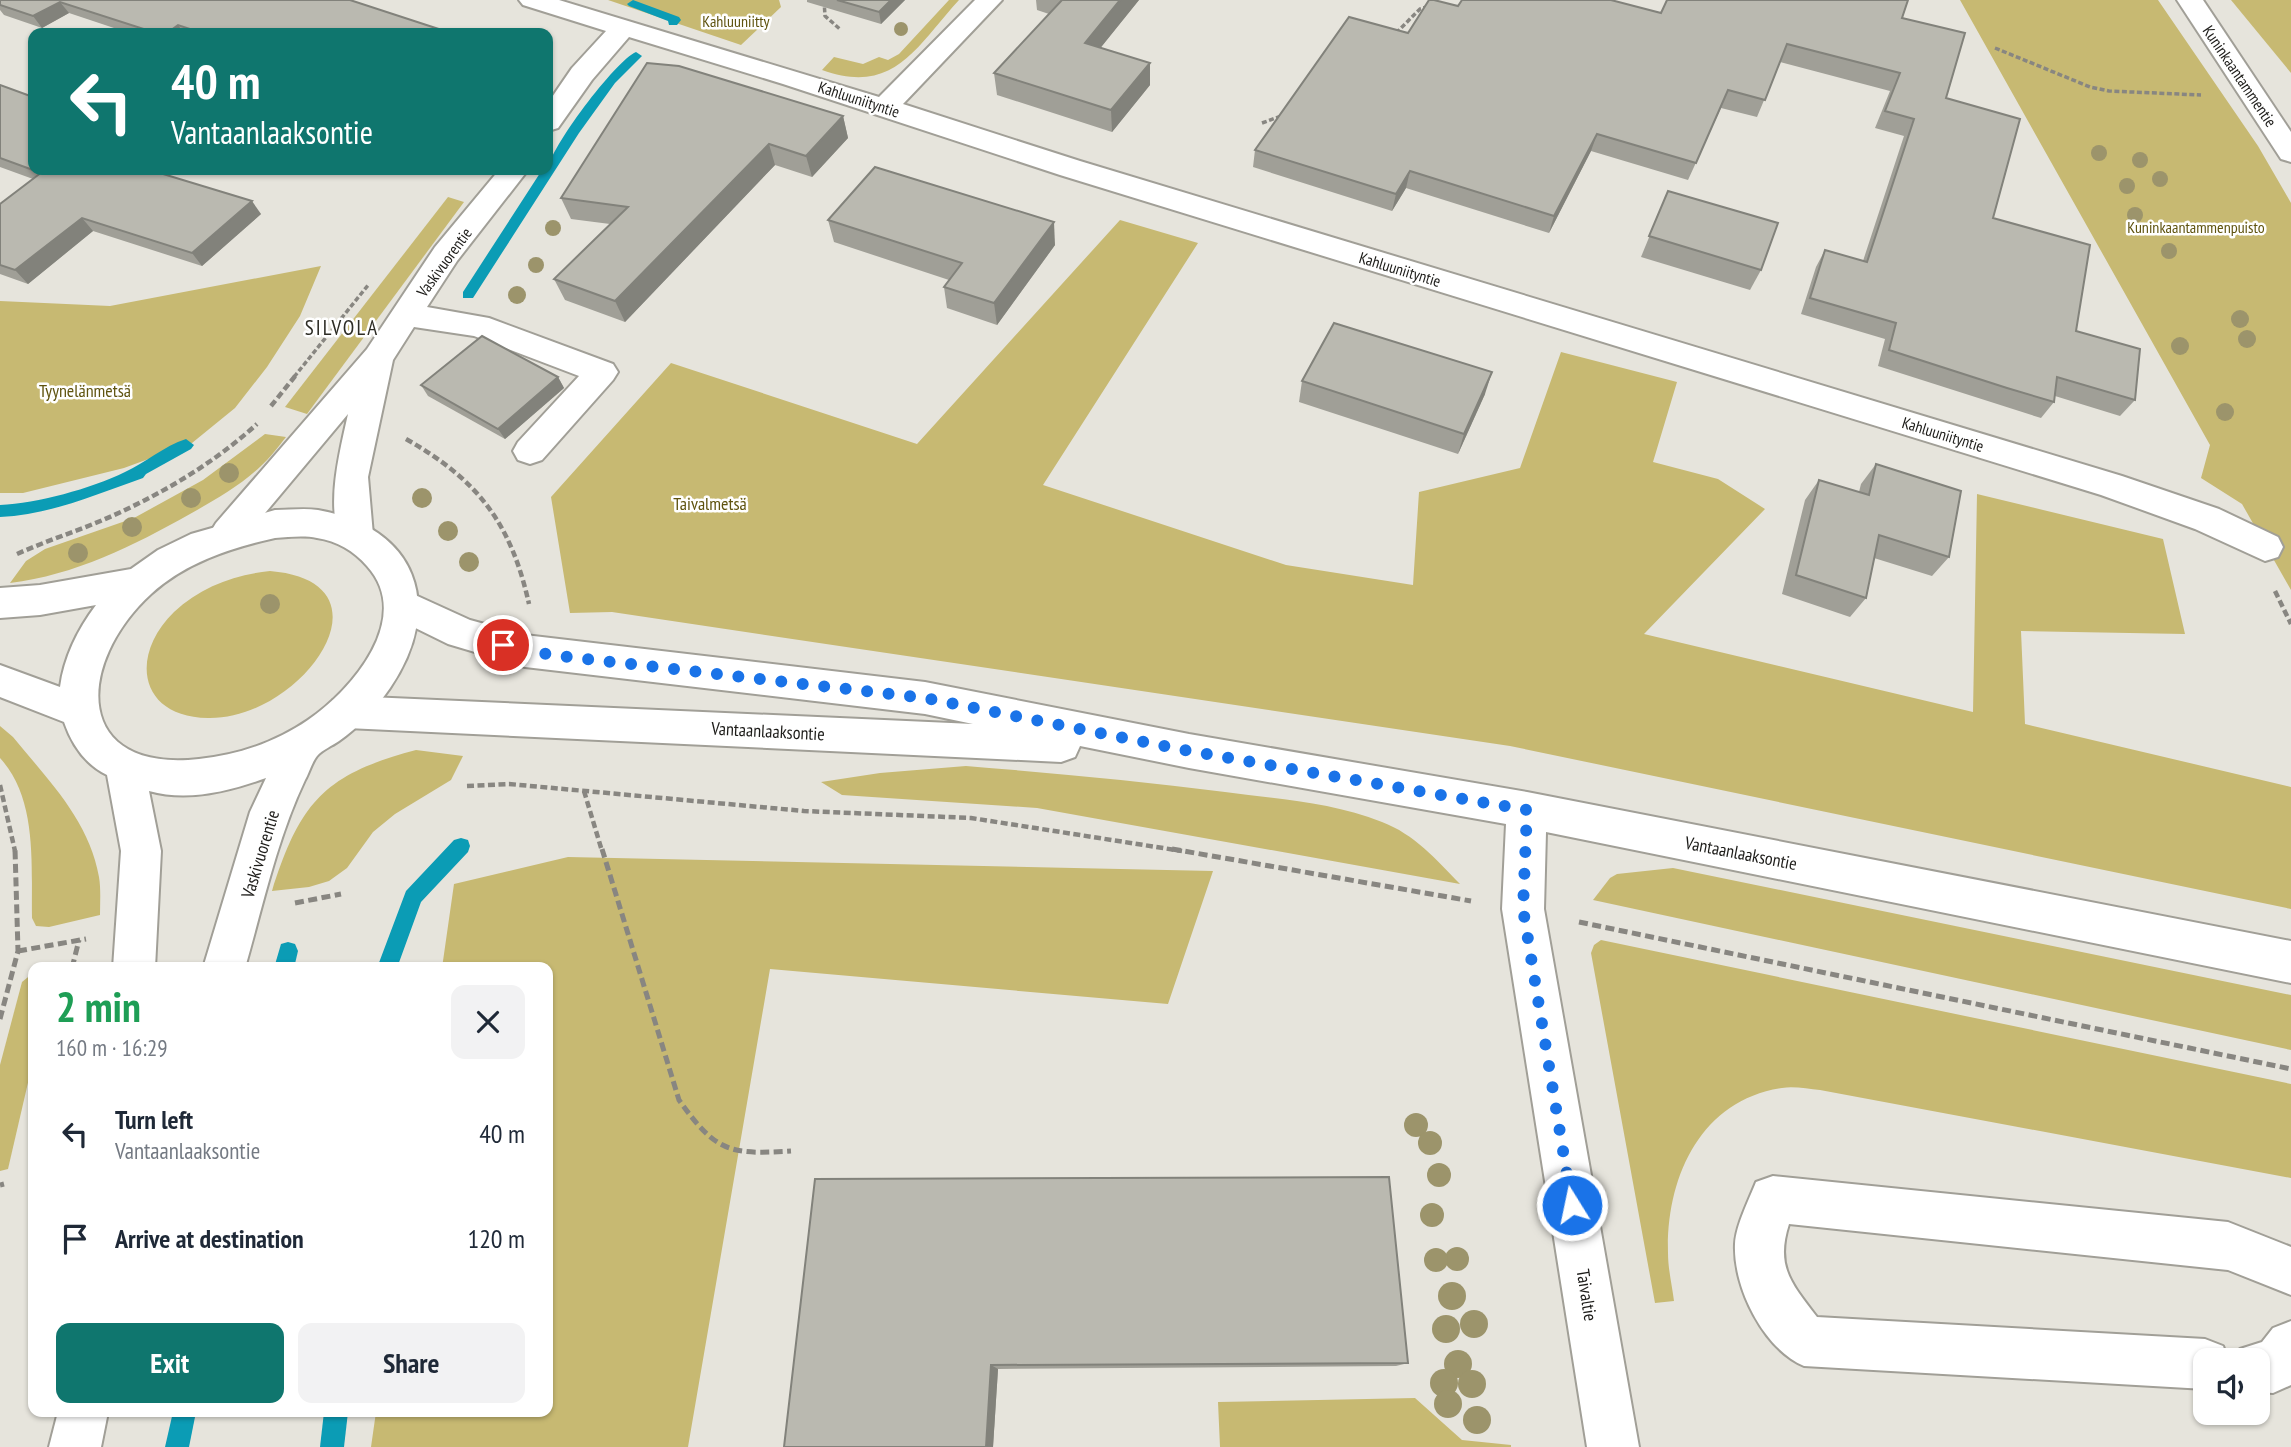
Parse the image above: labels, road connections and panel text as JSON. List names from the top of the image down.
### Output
{
  "streets": {
    "street": [
      "Kuninkaantammentie",
      "Kahluuniityntie",
      "Vaskivuorentie",
      "Vantaanlaaksontie",
      "Taivaltie"
    ]
  },
  "crossings": [
    ["Vantaanlaaksontie", "Taivaltie"]
  ],
  "districts": ["SILVOLA"],
  "parks": [
    "Kahluuniitty",
    "Kuninkaantammenpuisto",
    "Tyynelänmetsä",
    "Taivalmetsä"
  ],
  "page": {
    "turn": ["40 m", "Vantaanlaaksontie"],
    "heading": ["2 min", "160 m · 16:29"],
    "list": [
      {
        "name": "Turn left",
        "note": "Vantaanlaaksontie",
        "value": "40 m"
      },
      {
        "name": "Arrive at destination",
        "value": "120 m"
      }
    ],
    "buttons": ["Exit", "Share"]
  }
}
